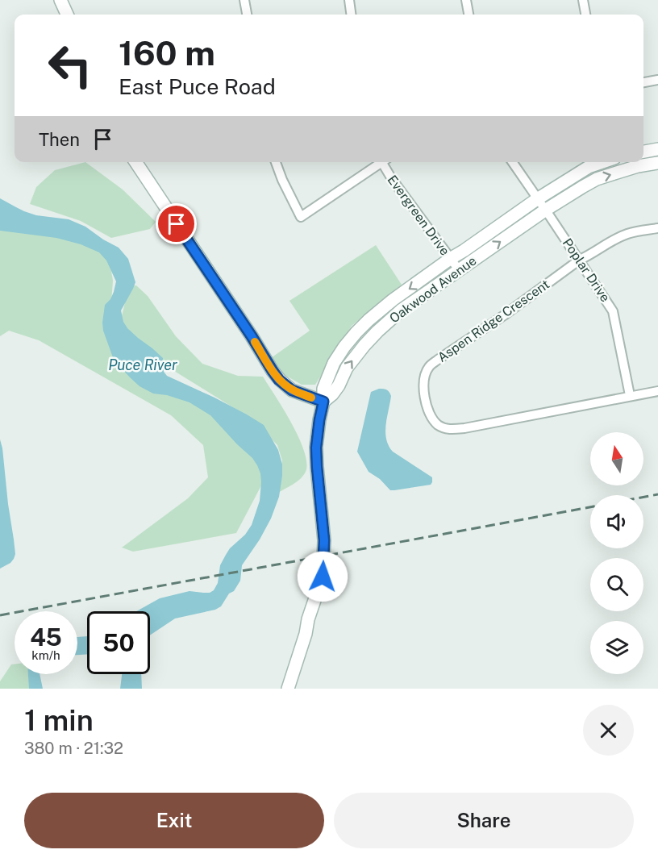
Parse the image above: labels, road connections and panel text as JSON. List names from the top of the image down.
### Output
{
  "streets": {
    "street": [
      "Evergreen Drive",
      "Poplar Drive",
      "Oakwood Avenue",
      "Aspen Ridge Crescent"
    ]
  },
  "crossings": [
    ["Evergreen Drive", "Oakwood Avenue"],
    ["Poplar Drive", "Oakwood Avenue"],
    ["Poplar Drive", "Aspen Ridge Crescent"]
  ],
  "water": ["Puce River"],
  "north": "top",
  "page": {
    "turn": ["160 m", "East Puce Road"],
    "then": "Then",
    "speed": "45 km/h",
    "limit": "50",
    "heading": ["1 min", "380 m · 21:32"],
    "buttons": ["Exit", "Share"]
  }
}
